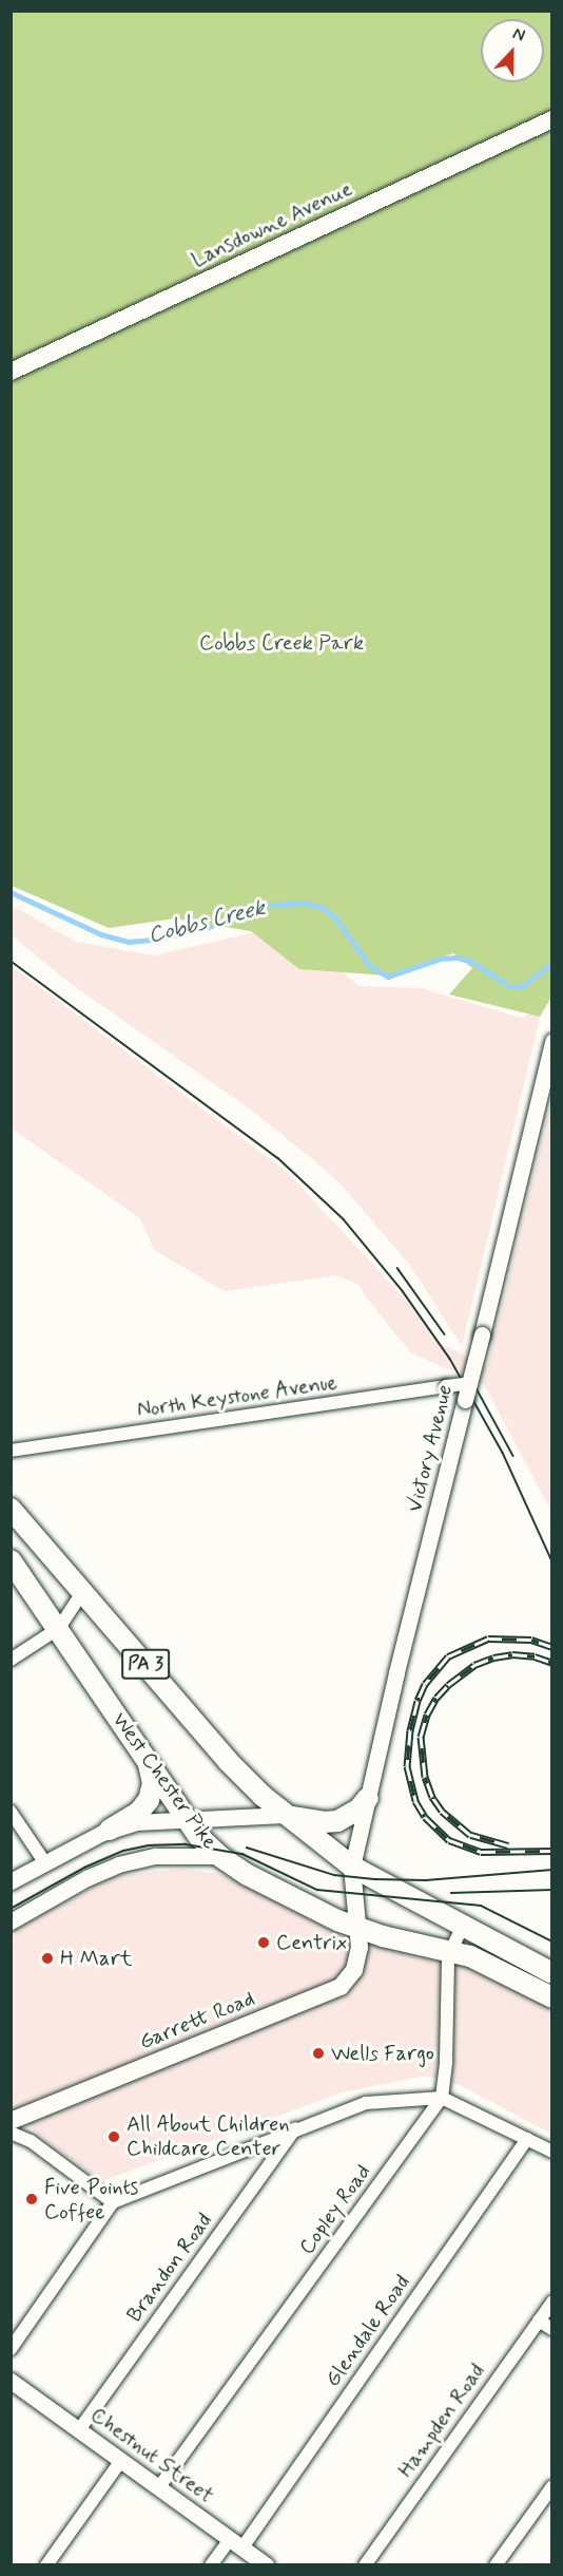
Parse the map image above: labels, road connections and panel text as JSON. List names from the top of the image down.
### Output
{
  "streets": {
    "main road": [
      "Lansdowne Avenue",
      "PA 3",
      "West Chester Pike",
      "Garrett Road"
    ],
    "street": [
      "North Keystone Avenue",
      "Victory Avenue",
      "Copley Road",
      "Brandon Road",
      "Glendale Road",
      "Hampden Road",
      "Chestnut Street"
    ]
  },
  "crossings": [
    ["North Keystone Avenue", "Victory Avenue"],
    ["Victory Avenue", "PA 3"],
    ["Victory Avenue", "Garrett Road"],
    ["PA 3", "West Chester Pike"],
    ["PA 3", "Garrett Road"],
    ["PA 3", "Copley Road"],
    ["West Chester Pike", "Garrett Road"],
    ["West Chester Pike", "Copley Road"],
    ["Copley Road", "Chestnut Street"],
    ["Brandon Road", "Chestnut Street"],
    ["Glendale Road", "Chestnut Street"]
  ],
  "water": ["Cobbs Creek"],
  "parks": ["Cobbs Creek Park"],
  "places": [
    "Centrix",
    "H Mart",
    "Wells Fargo",
    "All About Children Childcare Center",
    "Five Points Coffee"
  ],
  "north": "top"
}
